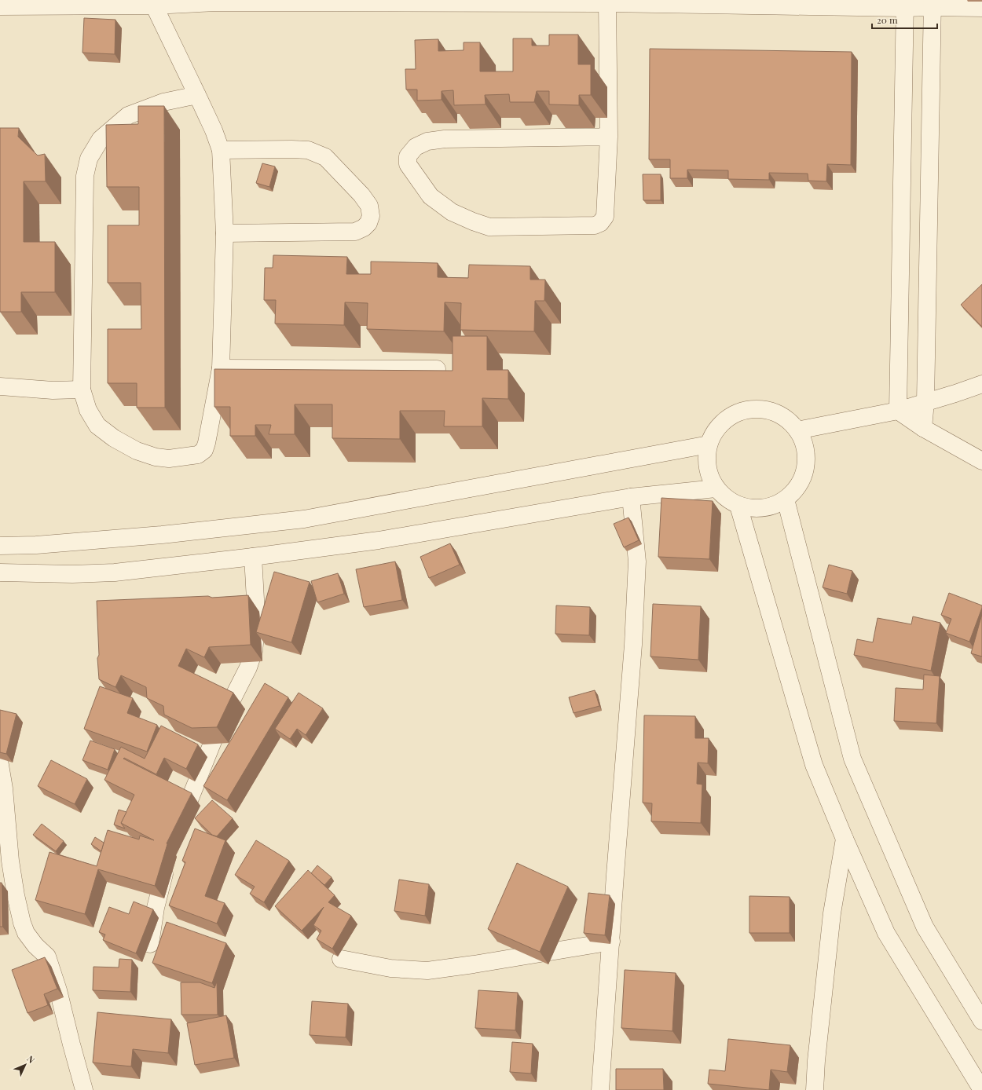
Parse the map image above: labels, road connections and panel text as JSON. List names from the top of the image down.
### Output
{
  "scale_bar": "20 m",
  "north": "top right"
}
